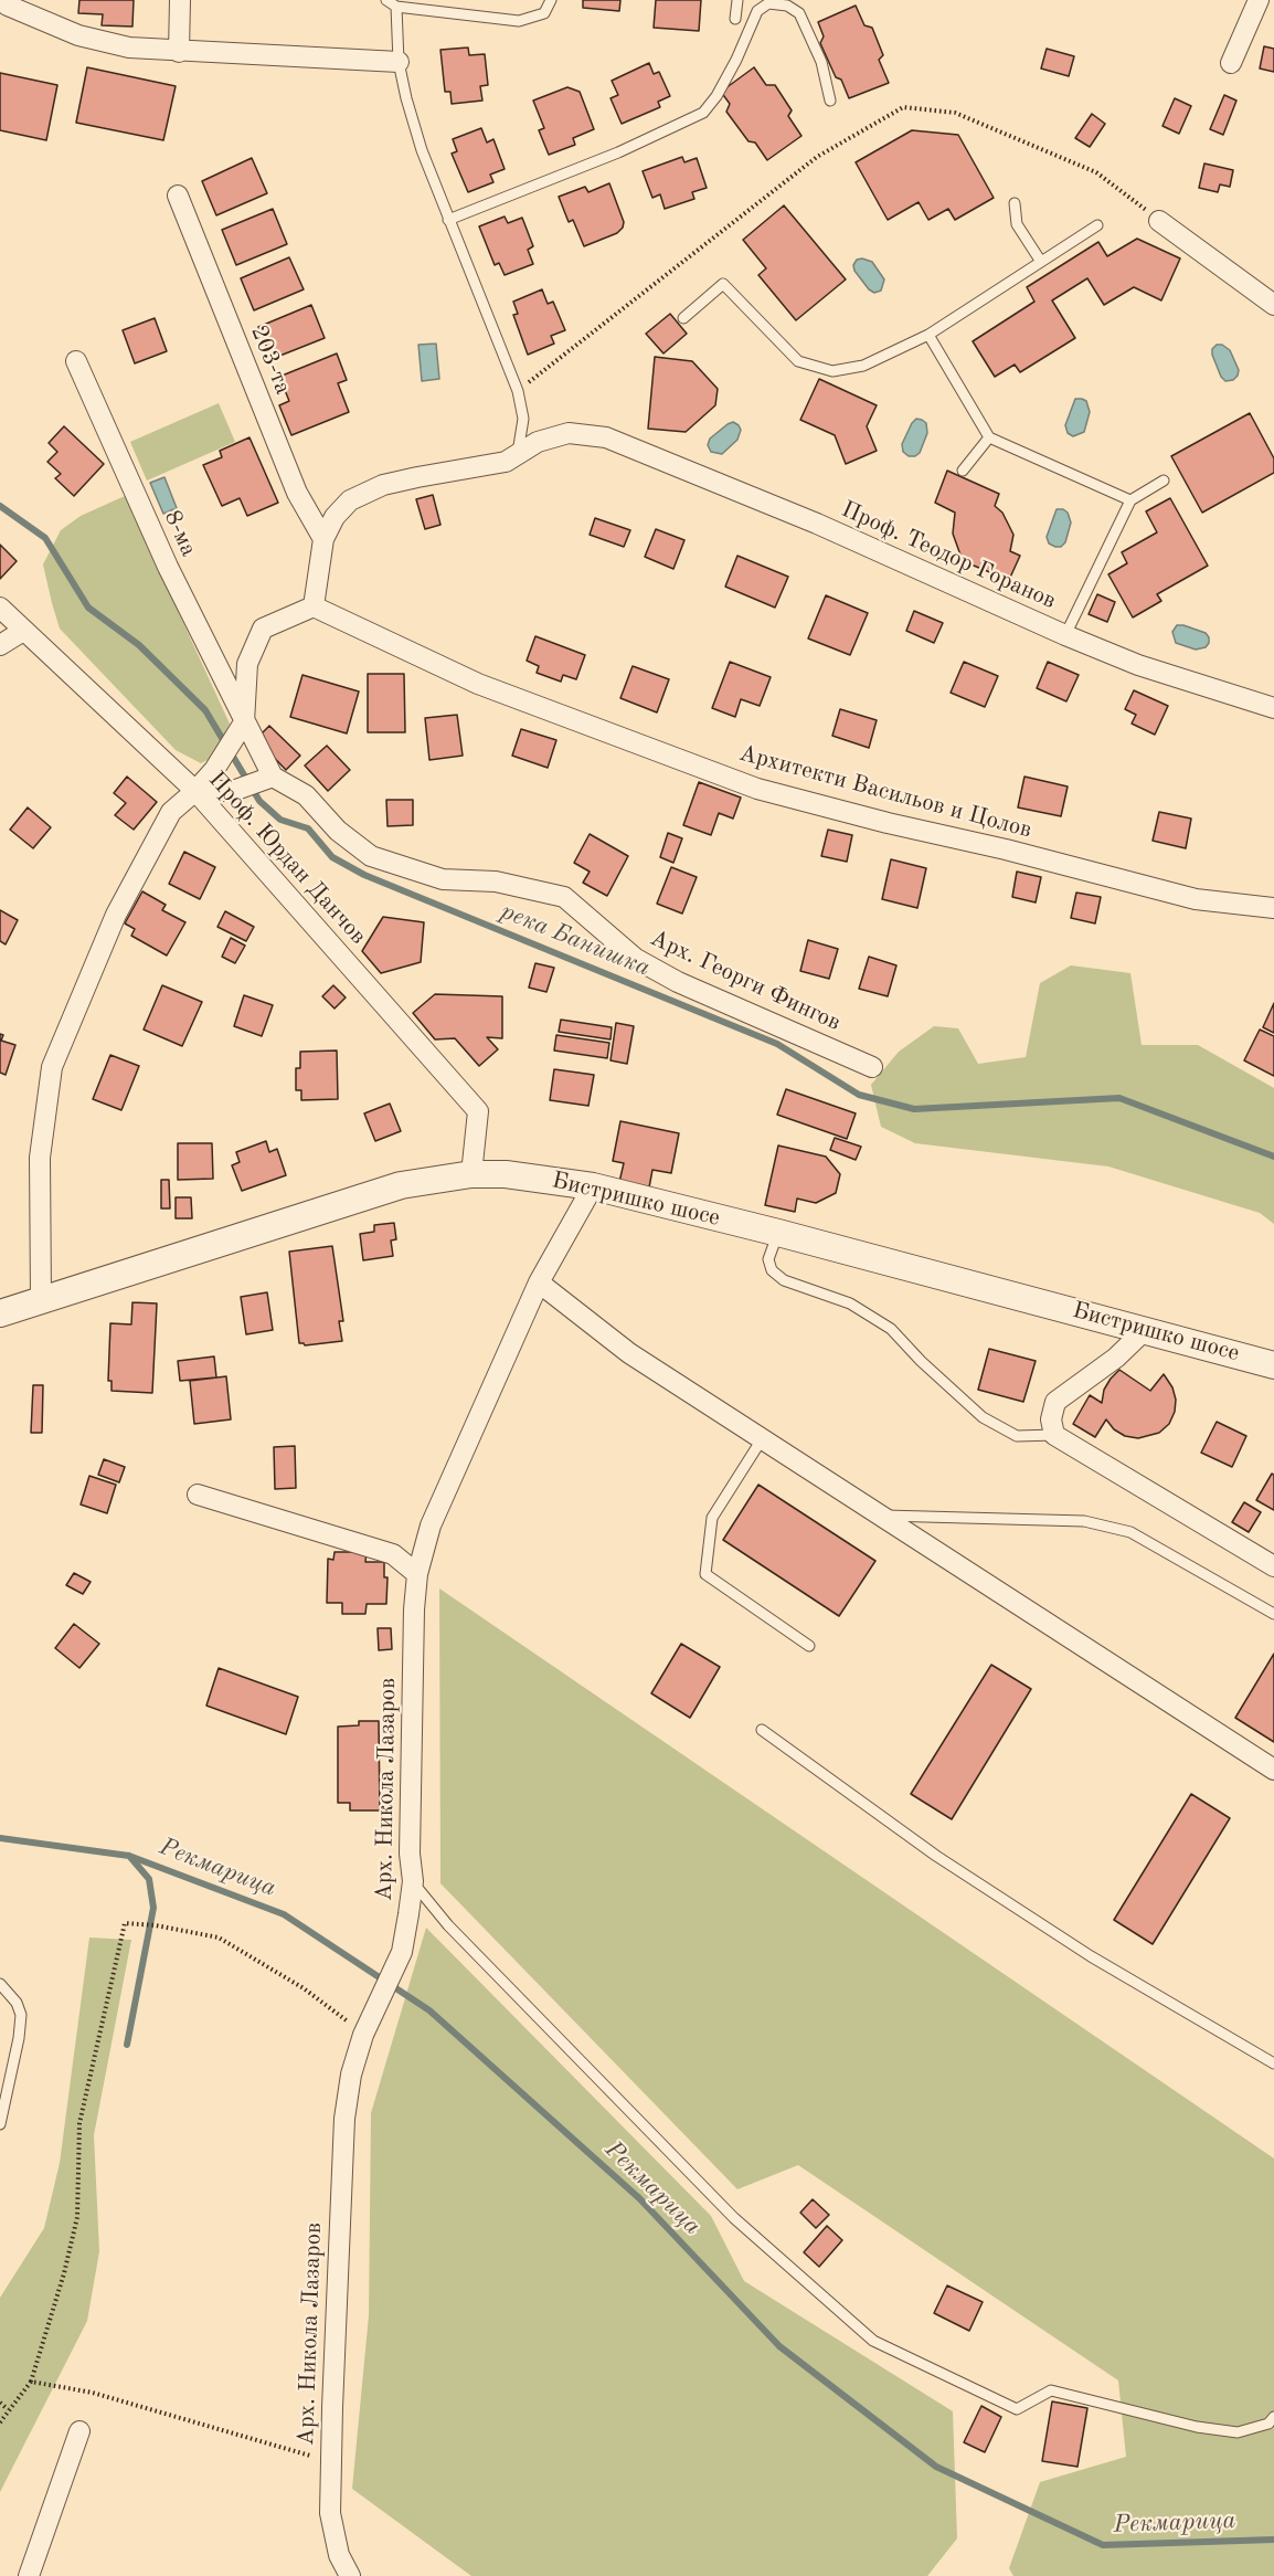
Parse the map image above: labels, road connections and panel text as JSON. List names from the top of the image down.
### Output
{
  "streets": {
    "street": [
      "203-та",
      "8-ма",
      "Проф. Теодор Горанов",
      "Архитекти Васильов и Цолов",
      "Проф. Юрдан Данчов",
      "Арх. Георги Фингов",
      "Бистришко шосе",
      "Арх. Никола Лазаров"
    ]
  },
  "crossings": [
    ["203-та", "Проф. Теодор Горанов"],
    ["Проф. Юрдан Данчов", "Бистришко шосе"],
    ["Бистришко шосе", "Арх. Никола Лазаров"]
  ],
  "water": ["река Банишка", "Рекмарица"]
}
